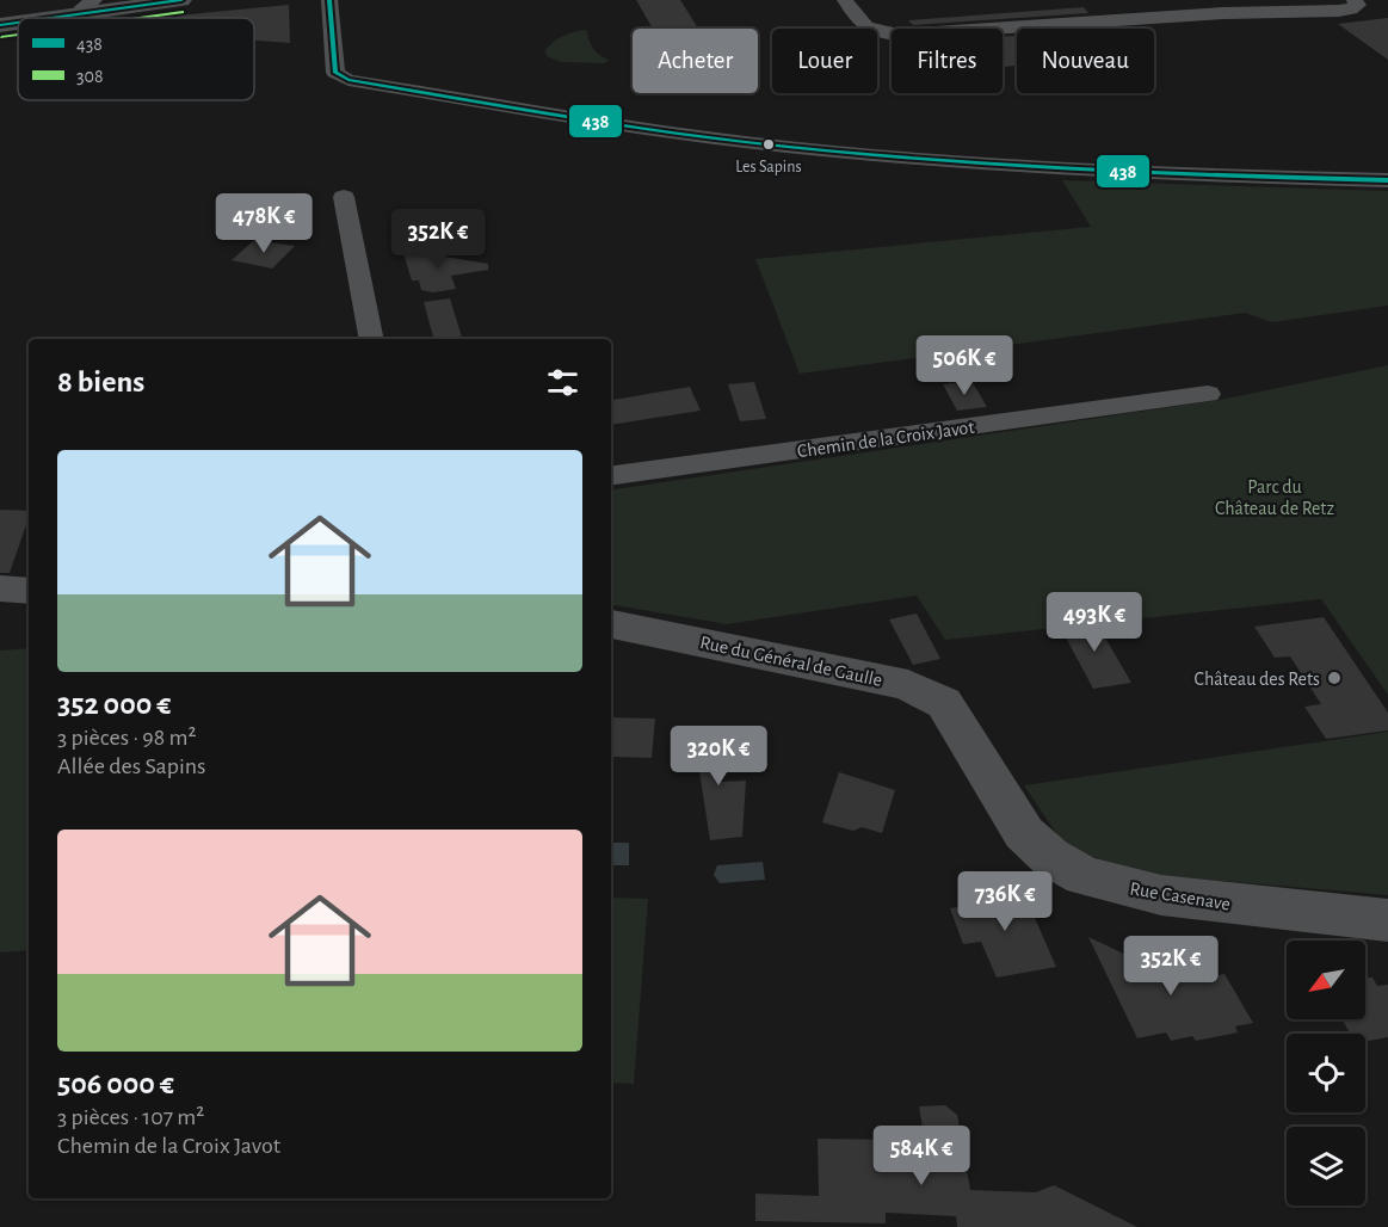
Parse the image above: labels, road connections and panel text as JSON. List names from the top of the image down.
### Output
{
  "streets": {
    "street": ["Chemin de la Croix Javot", "Rue du Général de Gaulle", "Rue Casenave"]
  },
  "crossings": [
    ["Rue du Général de Gaulle", "Rue Casenave"]
  ],
  "parks": ["Parc du Château de Retz"],
  "places": ["Les Sapins", "Château des Rets"],
  "lines": ["transit line 438", "transit line 308"],
  "legend": ["438", "308"],
  "north": "bottom left",
  "page": {
    "chip": [
      "Acheter",
      "Louer",
      "Filtres",
      "Nouveau"
    ],
    "price": [
      "478K €",
      "352K €",
      "506K €",
      "493K €",
      "320K €",
      "736K €",
      "352K €",
      "584K €"
    ],
    "heading": "8 biens",
    "list": [
      {
        "name": "352 000 €",
        "note": "3 pièces · 98 m² · Allée des Sapins"
      },
      {
        "name": "506 000 €",
        "note": "3 pièces · 107 m² · Chemin de la Croix Javot"
      }
    ]
  }
}
